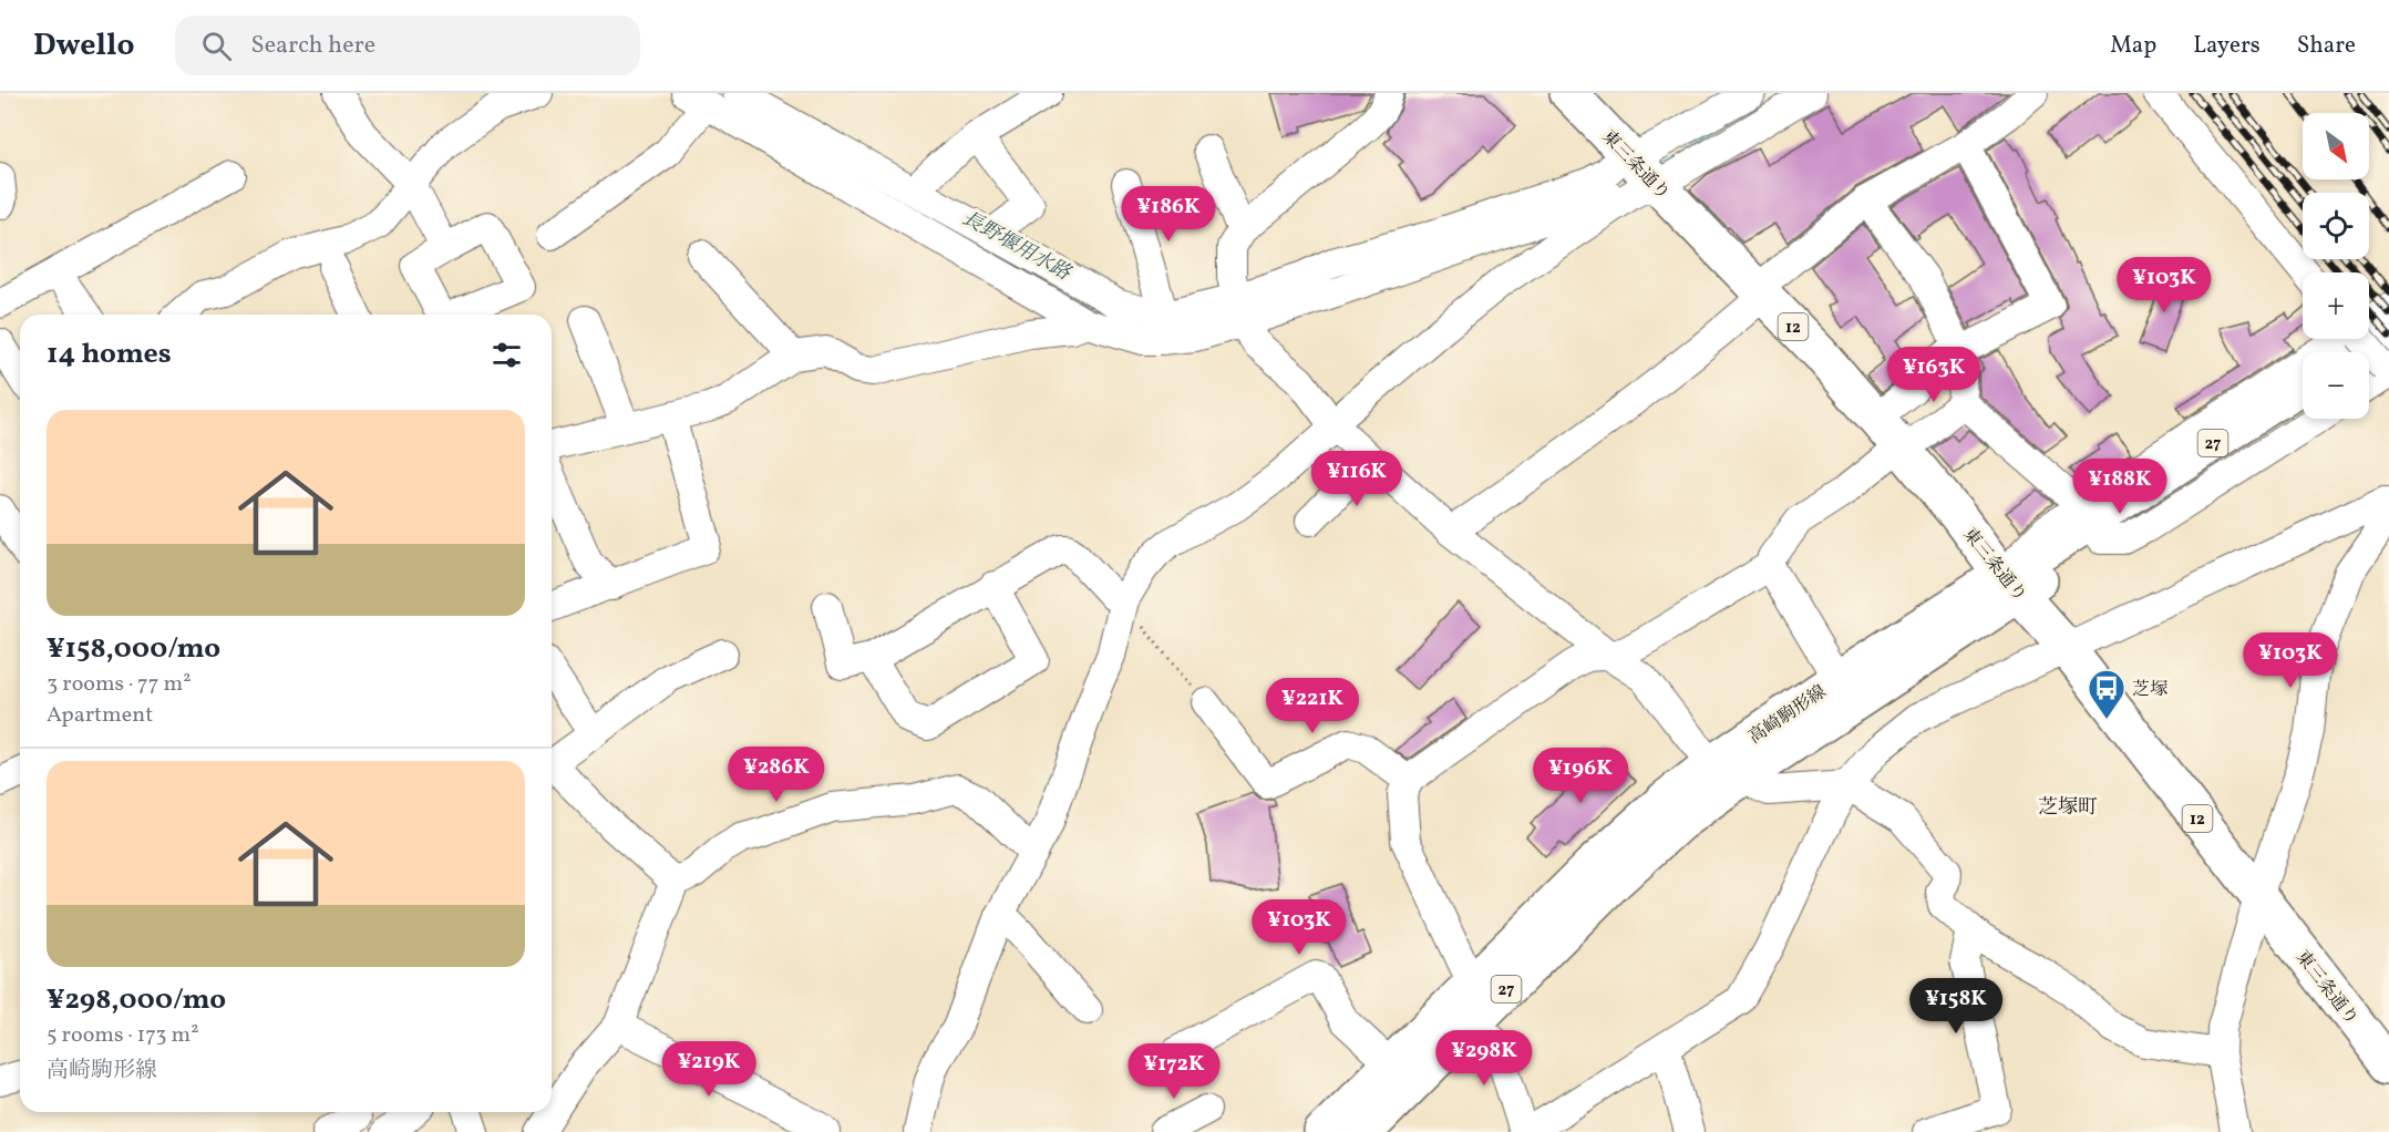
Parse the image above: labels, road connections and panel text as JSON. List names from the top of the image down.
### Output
{
  "streets": {
    "main road": [
      "東三条通り",
      "12",
      "27",
      "高崎駒形線"
    ]
  },
  "crossings": [
    ["東三条通り", "高崎駒形線"]
  ],
  "districts": ["芝塚町"],
  "water": ["長野堰用水路"],
  "places": {
    "bus stop": ["芝塚"]
  },
  "north": "bottom right",
  "page": {
    "header": "Dwello",
    "search": "Search here",
    "nav": ["Map", "Layers", "Share"],
    "map_buttons": ["+", "−"],
    "price": [
      "¥186K",
      "¥103K",
      "¥163K",
      "¥116K",
      "¥188K",
      "¥103K",
      "¥221K",
      "¥286K",
      "¥196K",
      "¥103K",
      "¥158K",
      "¥298K",
      "¥219K",
      "¥172K"
    ],
    "heading": "14 homes",
    "list": [
      {
        "name": "¥158,000/mo",
        "note": "3 rooms · 77 m² · Apartment"
      },
      {
        "name": "¥298,000/mo",
        "note": "5 rooms · 173 m² · 高崎駒形線"
      }
    ]
  }
}
